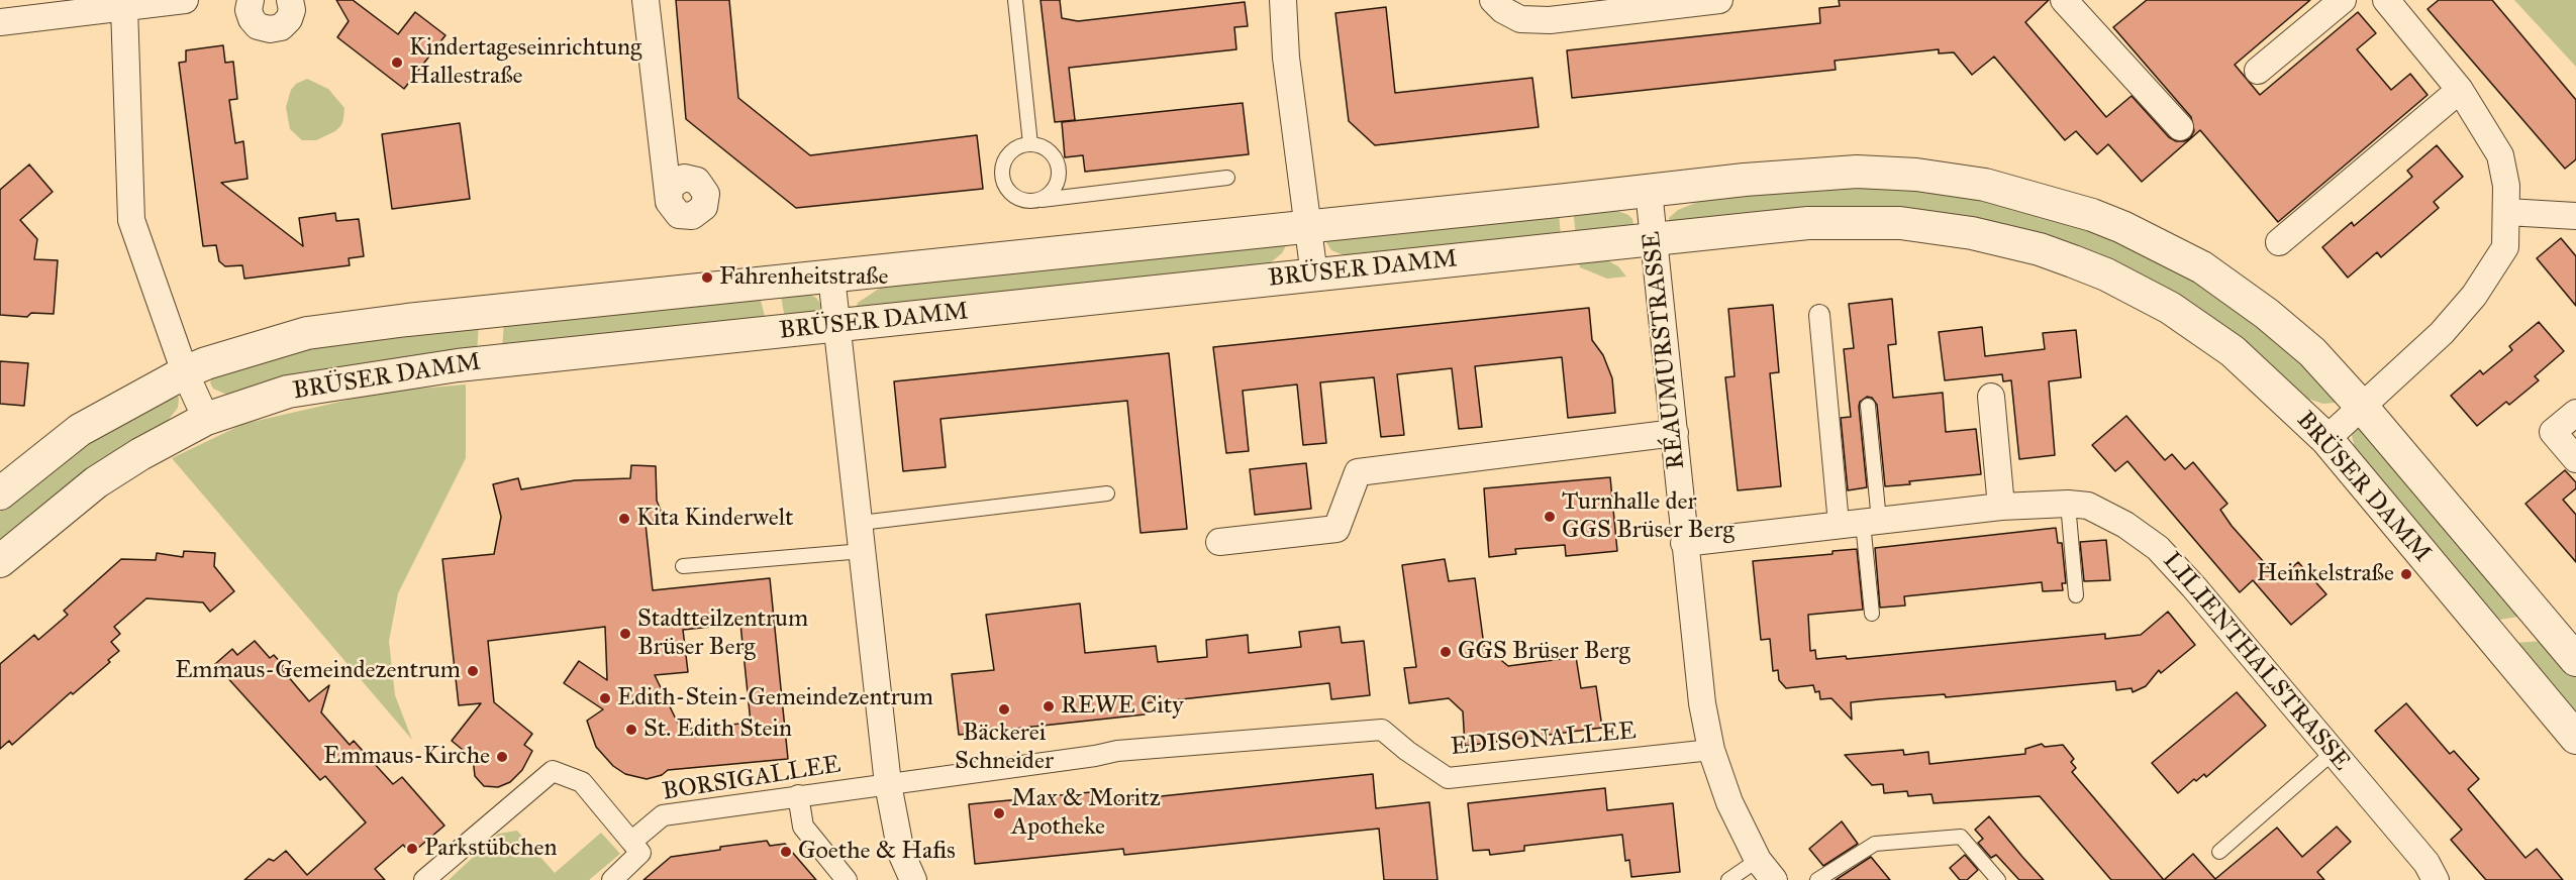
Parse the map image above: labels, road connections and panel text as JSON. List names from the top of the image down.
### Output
{
  "streets": {
    "street": [
      "BRÜSER DAMM",
      "RÉAUMURSTRASSE",
      "LILIENTHALSTRASSE",
      "EDISONALLEE",
      "BORSIGALLEE"
    ]
  },
  "crossings": [
    ["BRÜSER DAMM", "RÉAUMURSTRASSE"],
    ["RÉAUMURSTRASSE", "LILIENTHALSTRASSE"],
    ["RÉAUMURSTRASSE", "EDISONALLEE"],
    ["EDISONALLEE", "BORSIGALLEE"]
  ],
  "places": [
    "Kindertageseinrichtung Hallestraße",
    "Fahrenheitstraße",
    "Turnhalle der GGS Brüser Berg",
    "Kita Kinderwelt",
    "Heinkelstraße",
    "Stadtteilzentrum Brüser Berg",
    "GGS Brüser Berg",
    "Emmaus-Gemeindezentrum",
    "Edith-Stein-Gemeindezentrum",
    "REWE City",
    "Bäckerei Schneider",
    "St. Edith Stein",
    "Emmaus-Kirche",
    "Max & Moritz Apotheke",
    "Parkstübchen",
    "Goethe & Hafis"
  ]
}
